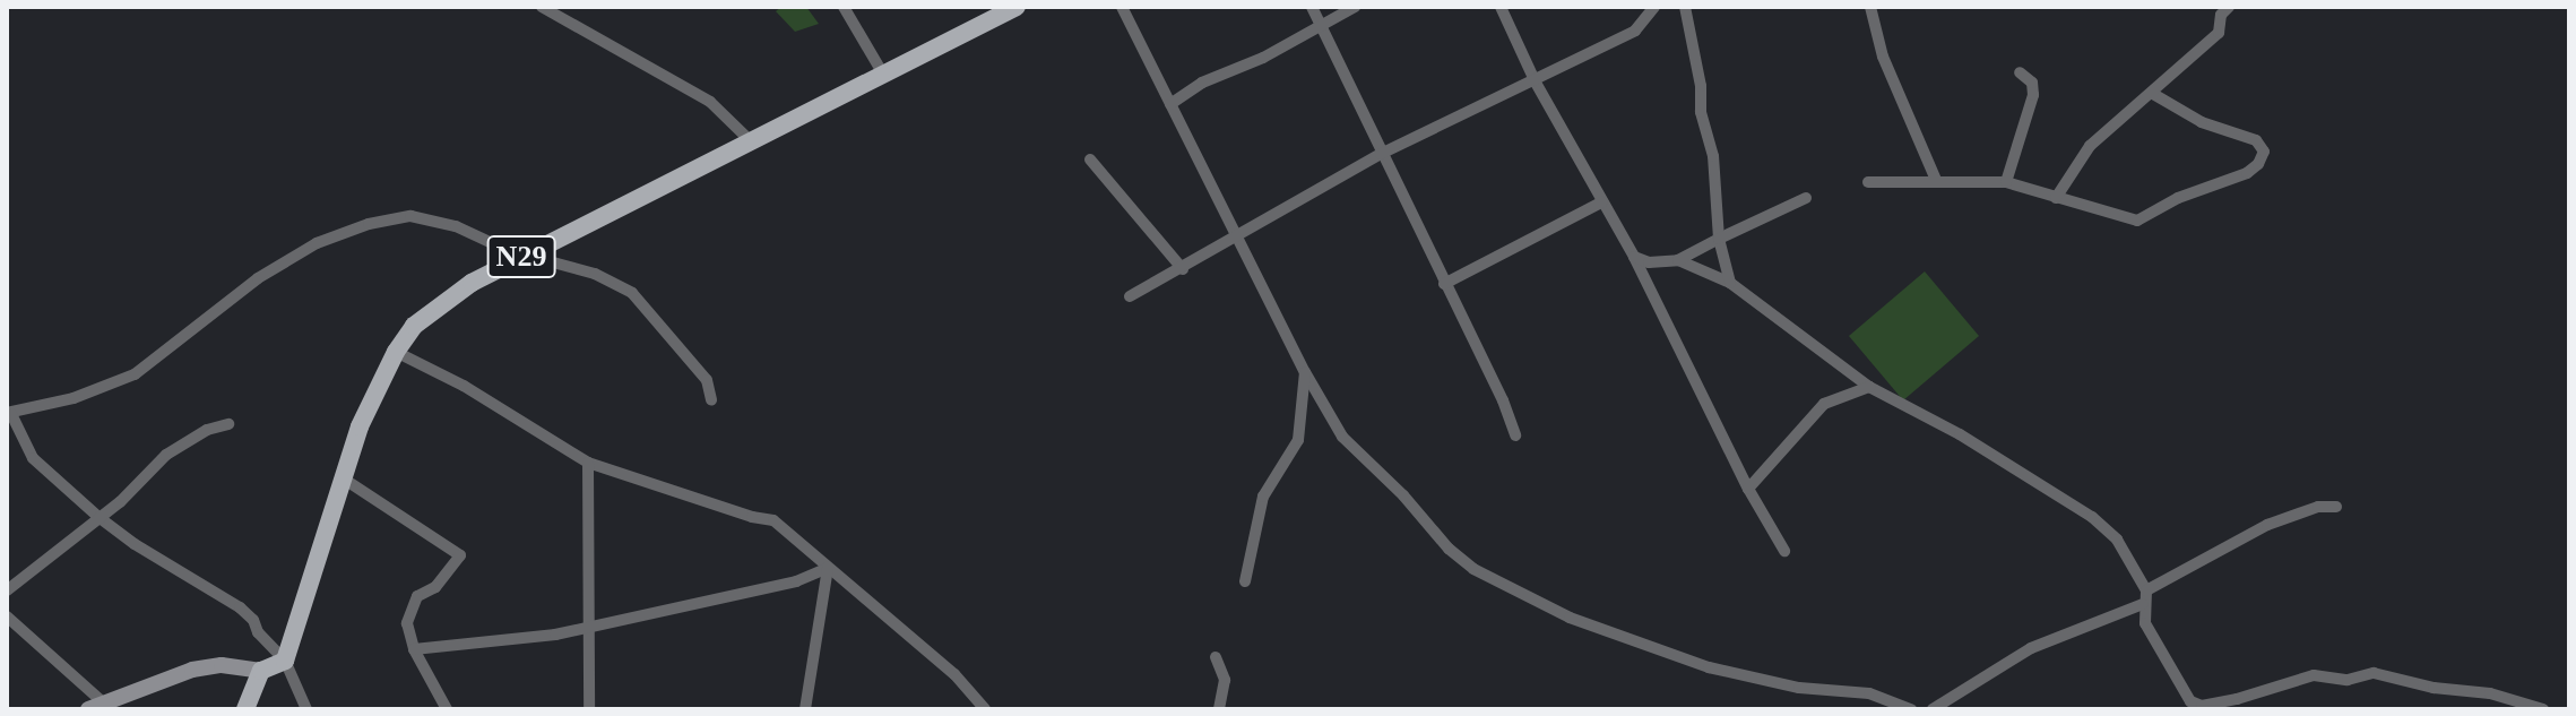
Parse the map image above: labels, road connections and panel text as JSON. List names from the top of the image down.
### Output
{
  "streets": {
    "main road": ["N29"]
  }
}
